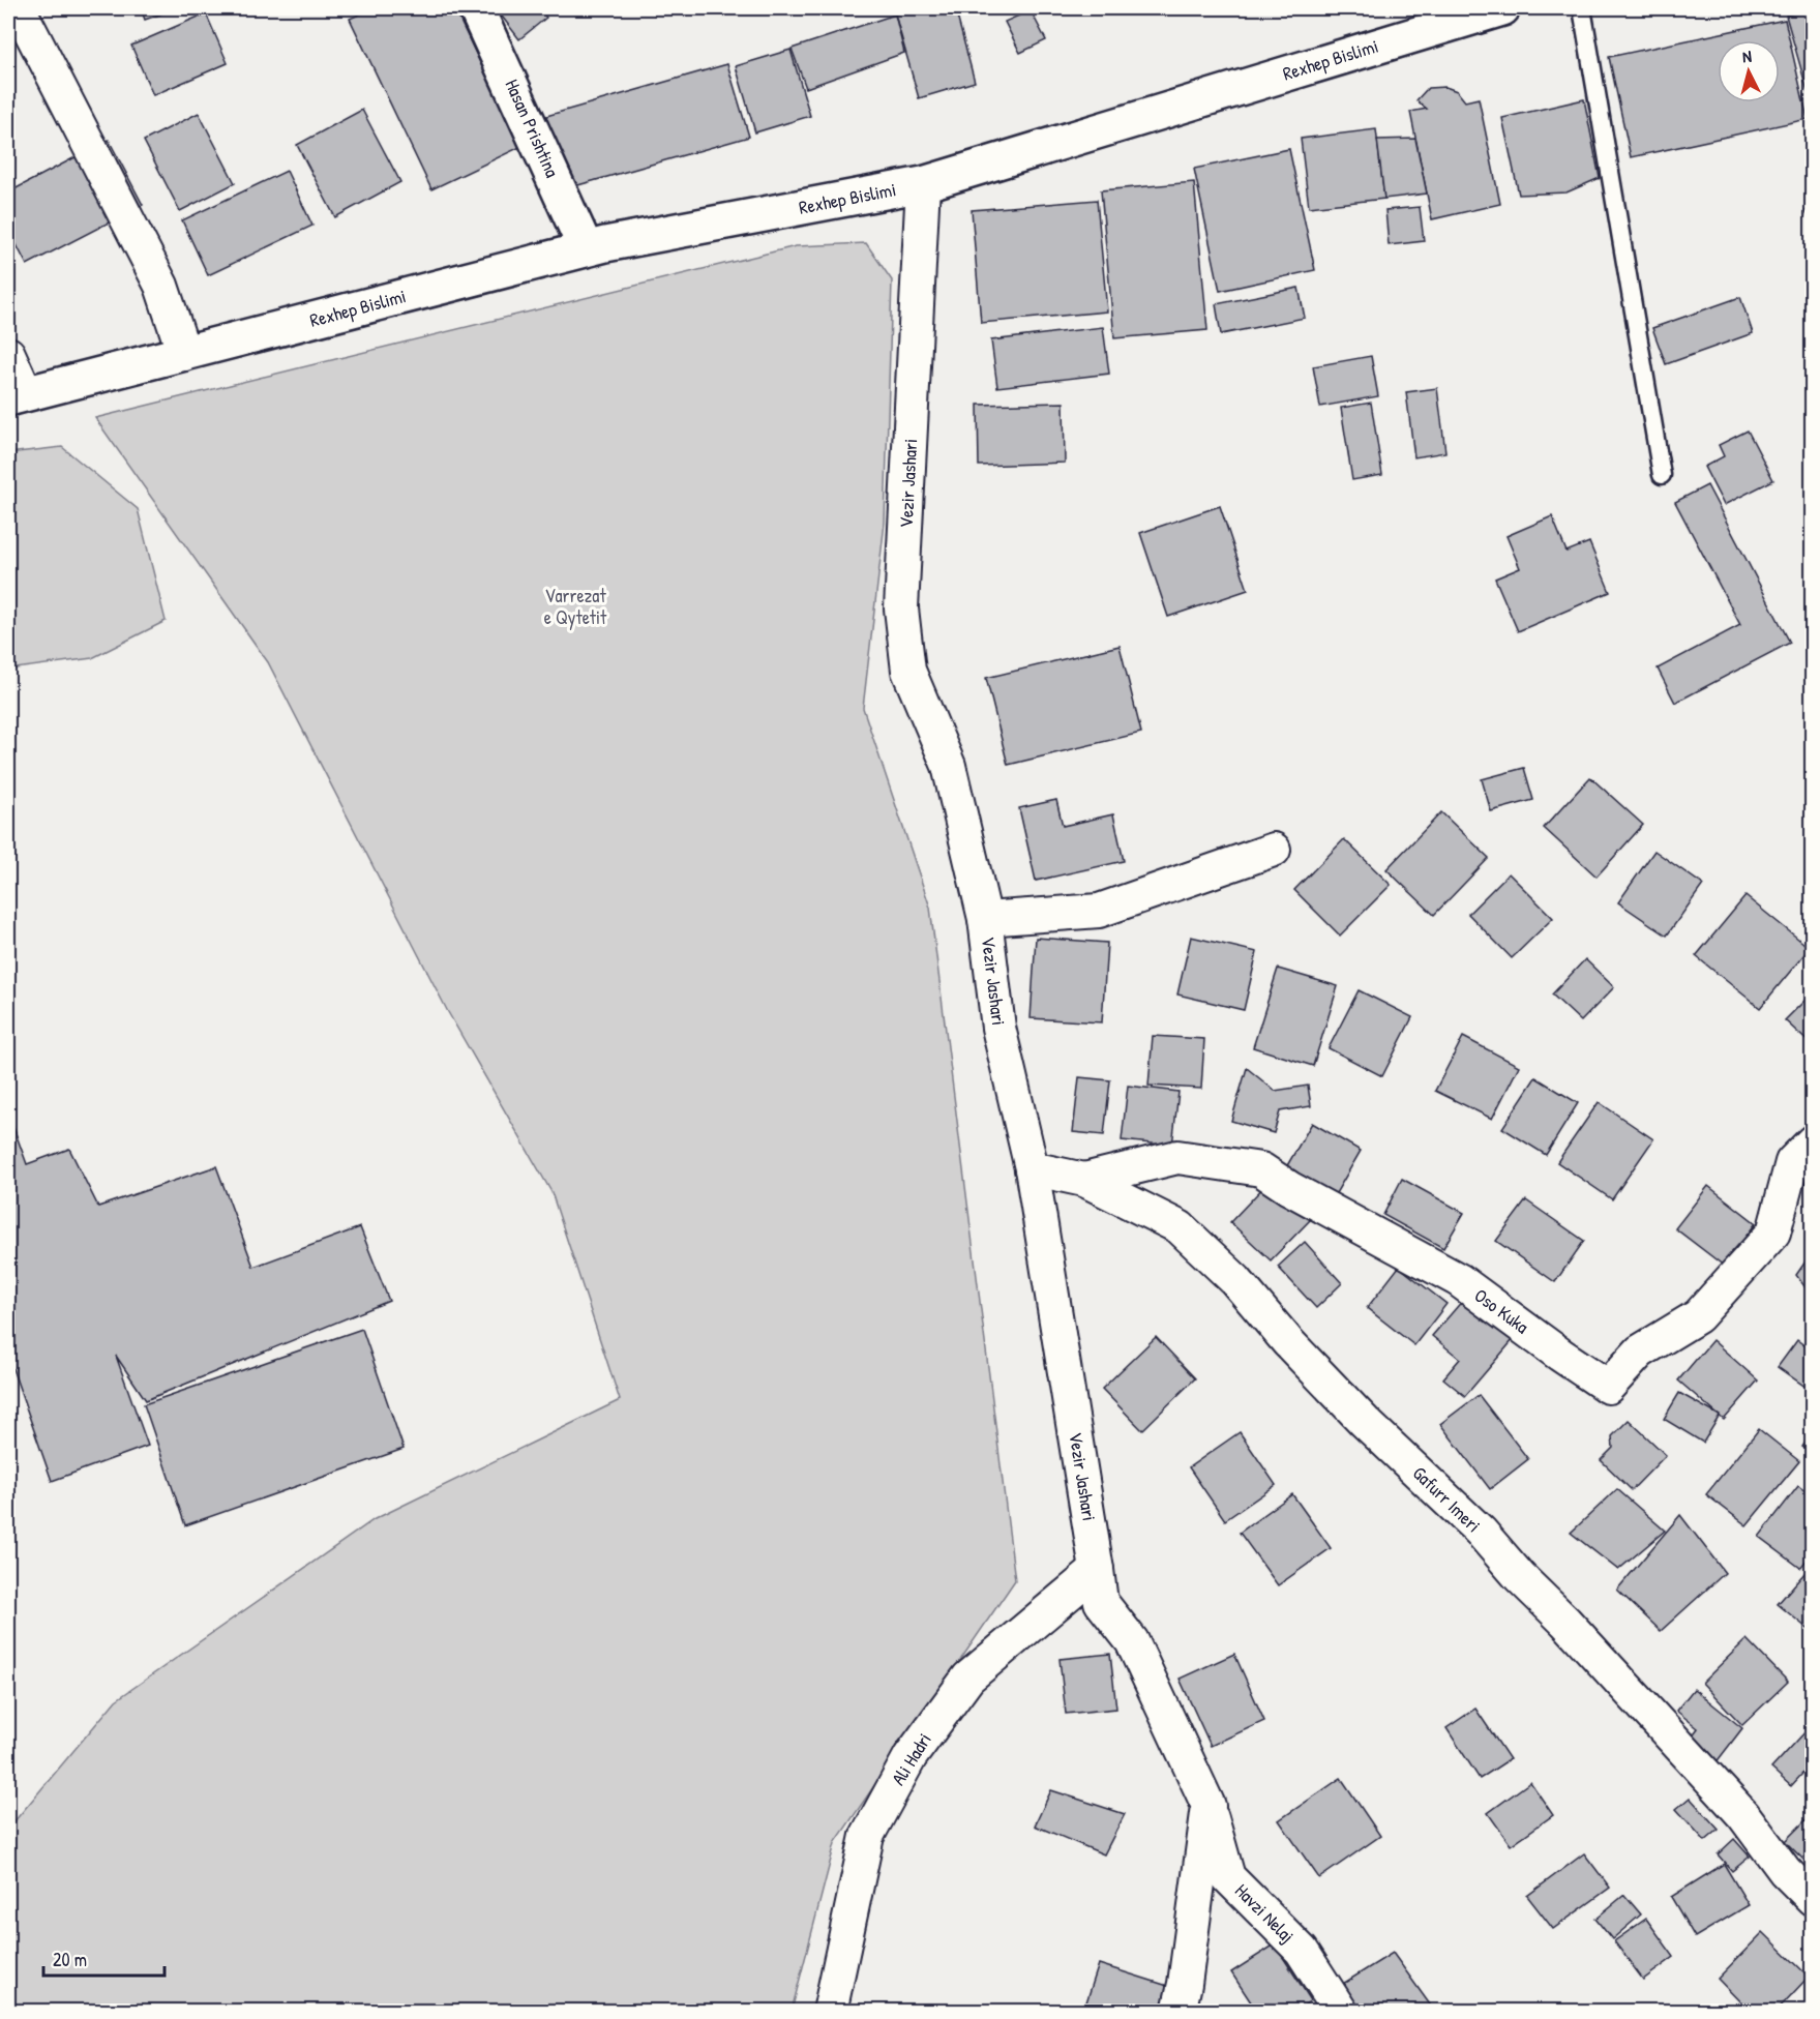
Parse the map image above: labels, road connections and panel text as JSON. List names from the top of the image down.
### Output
{
  "streets": {
    "main road": ["Rexhep Bislimi", "Hasan Prishtina"],
    "street": [
      "Vezir Jashari",
      "Oso Kuka",
      "Gafurr Imeri",
      "Ali Hadri",
      "Havzi Nelaj"
    ]
  },
  "crossings": [
    ["Rexhep Bislimi", "Hasan Prishtina"],
    ["Rexhep Bislimi", "Vezir Jashari"],
    ["Vezir Jashari", "Gafurr Imeri"],
    ["Vezir Jashari", "Ali Hadri"],
    ["Vezir Jashari", "Havzi Nelaj"],
    ["Oso Kuka", "Gafurr Imeri"]
  ],
  "parks": ["Varrezat e Qytetit"],
  "scale_bar": "20 m",
  "north": "top"
}
